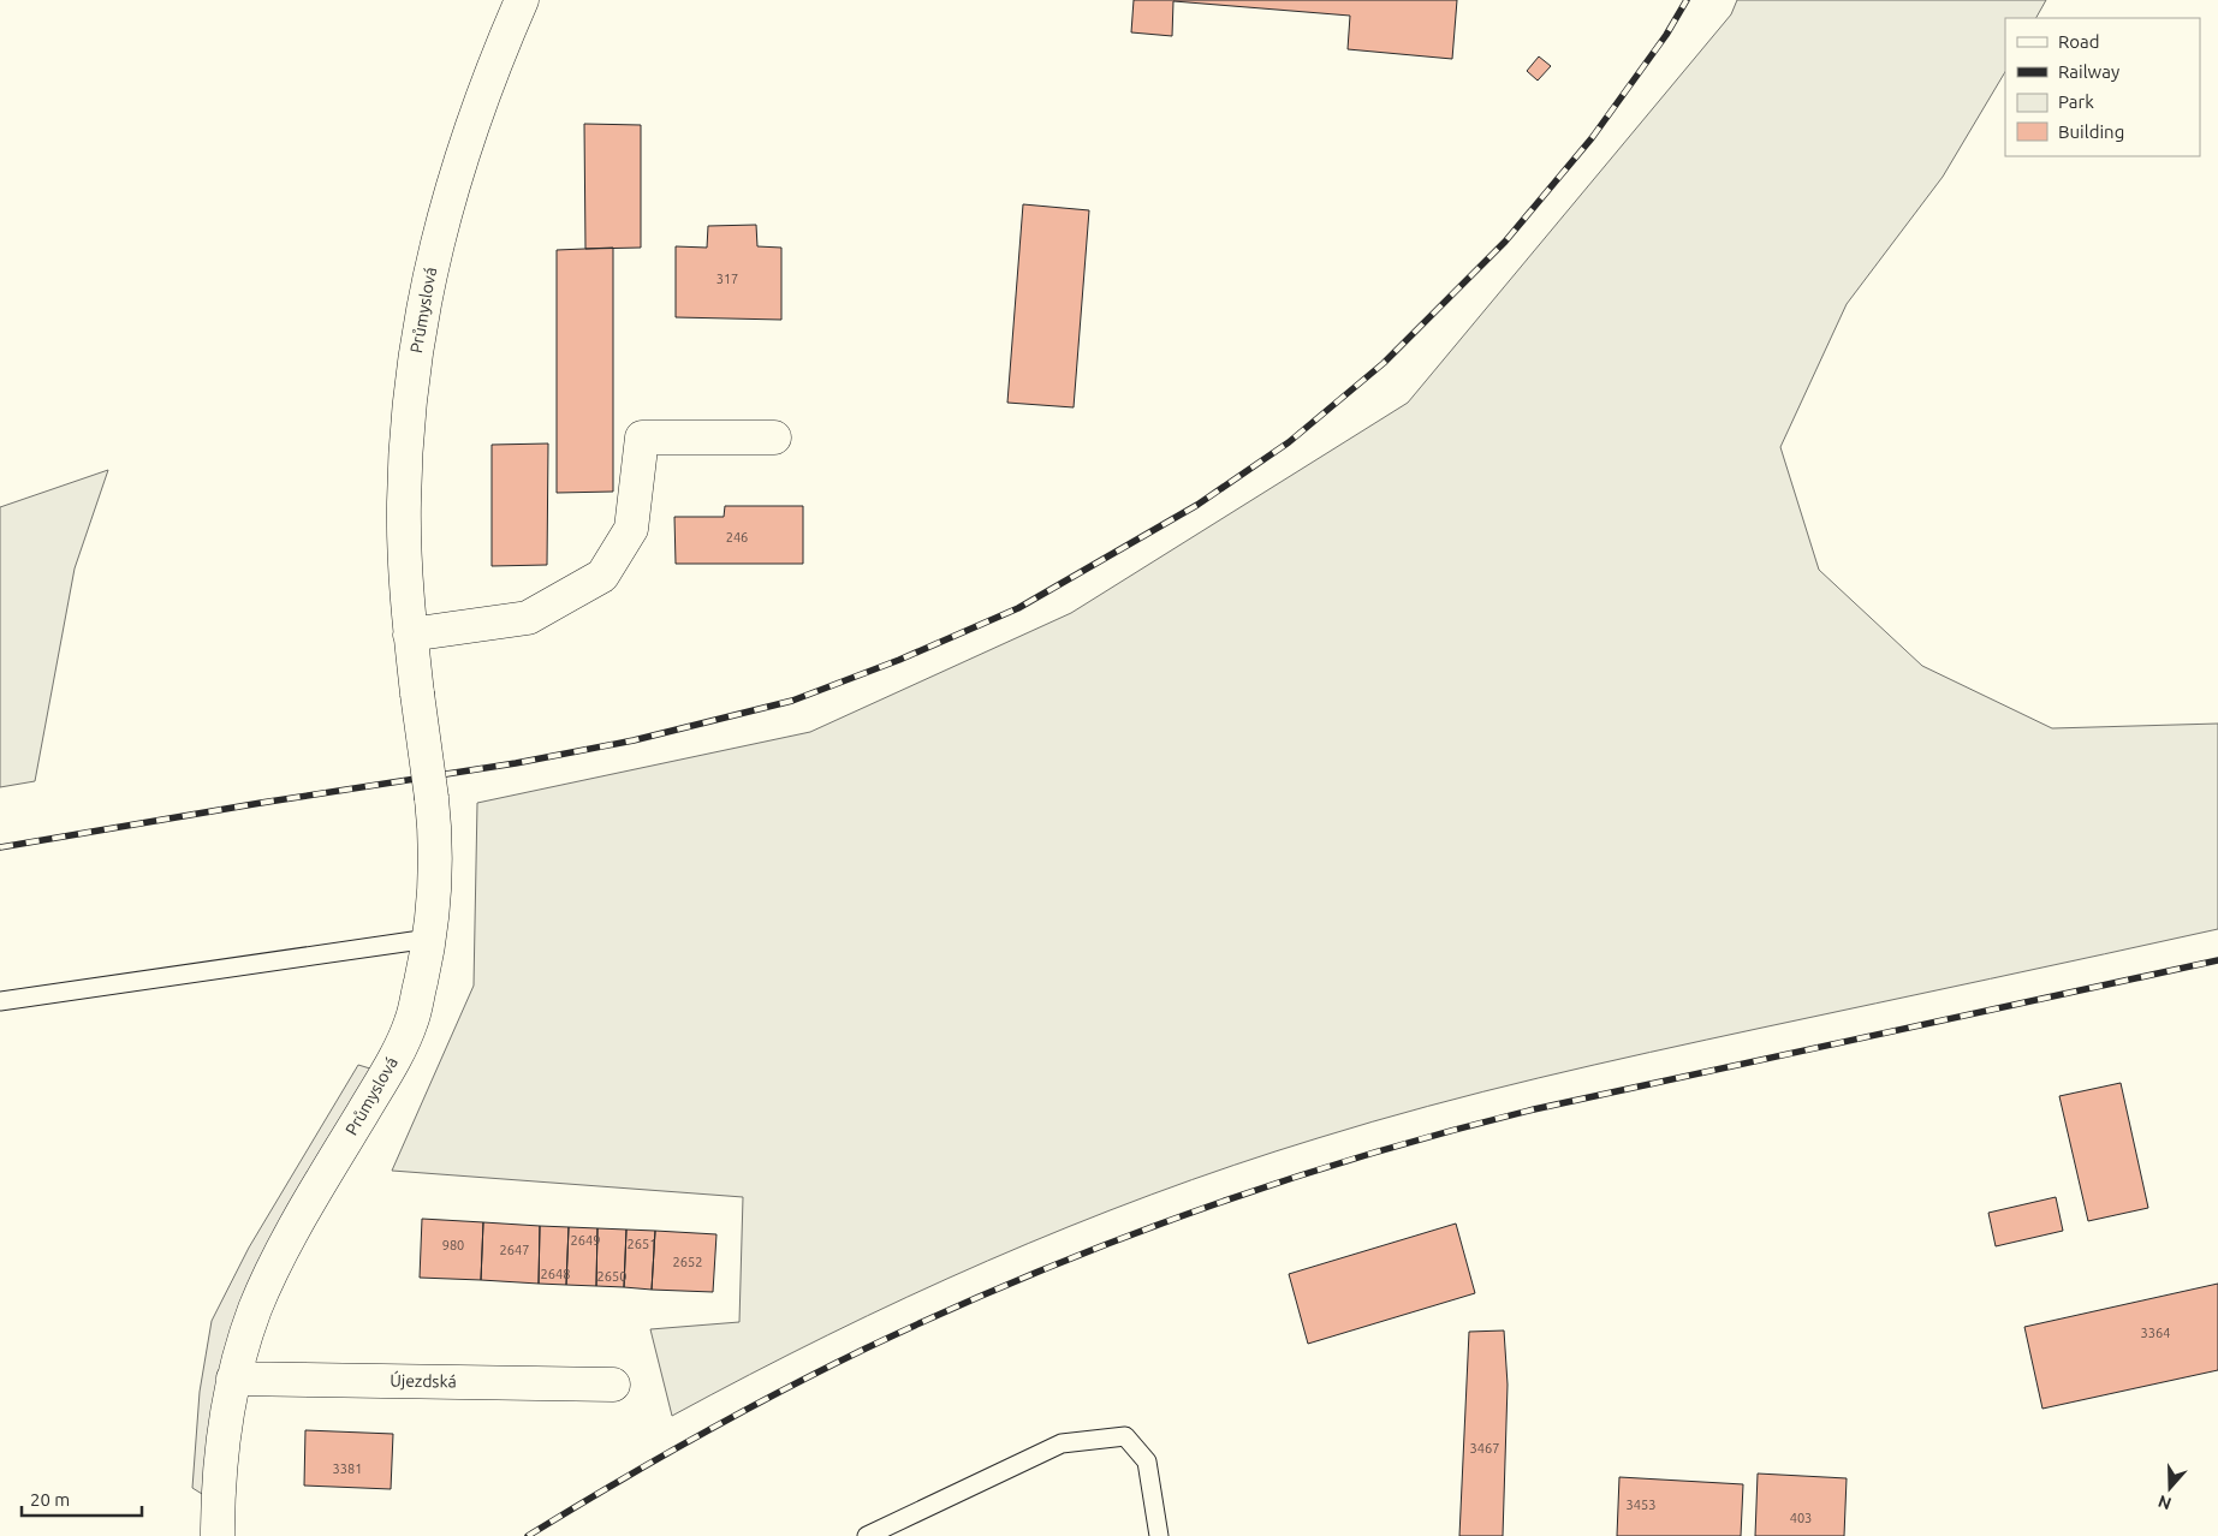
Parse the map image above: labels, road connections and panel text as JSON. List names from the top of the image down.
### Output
{
  "streets": {
    "street": ["Průmyslová", "Újezdská"]
  },
  "crossings": [
    ["Průmyslová", "Újezdská"]
  ],
  "house_numbers": [
    "317",
    "246",
    "2649",
    "2651",
    "980",
    "2647",
    "2652",
    "2648",
    "2650",
    "3364",
    "3467",
    "3381",
    "3453",
    "403"
  ],
  "legend": [
    "Road",
    "Railway",
    "Park",
    "Building"
  ],
  "scale_bar": "20 m",
  "north": "bottom"
}
